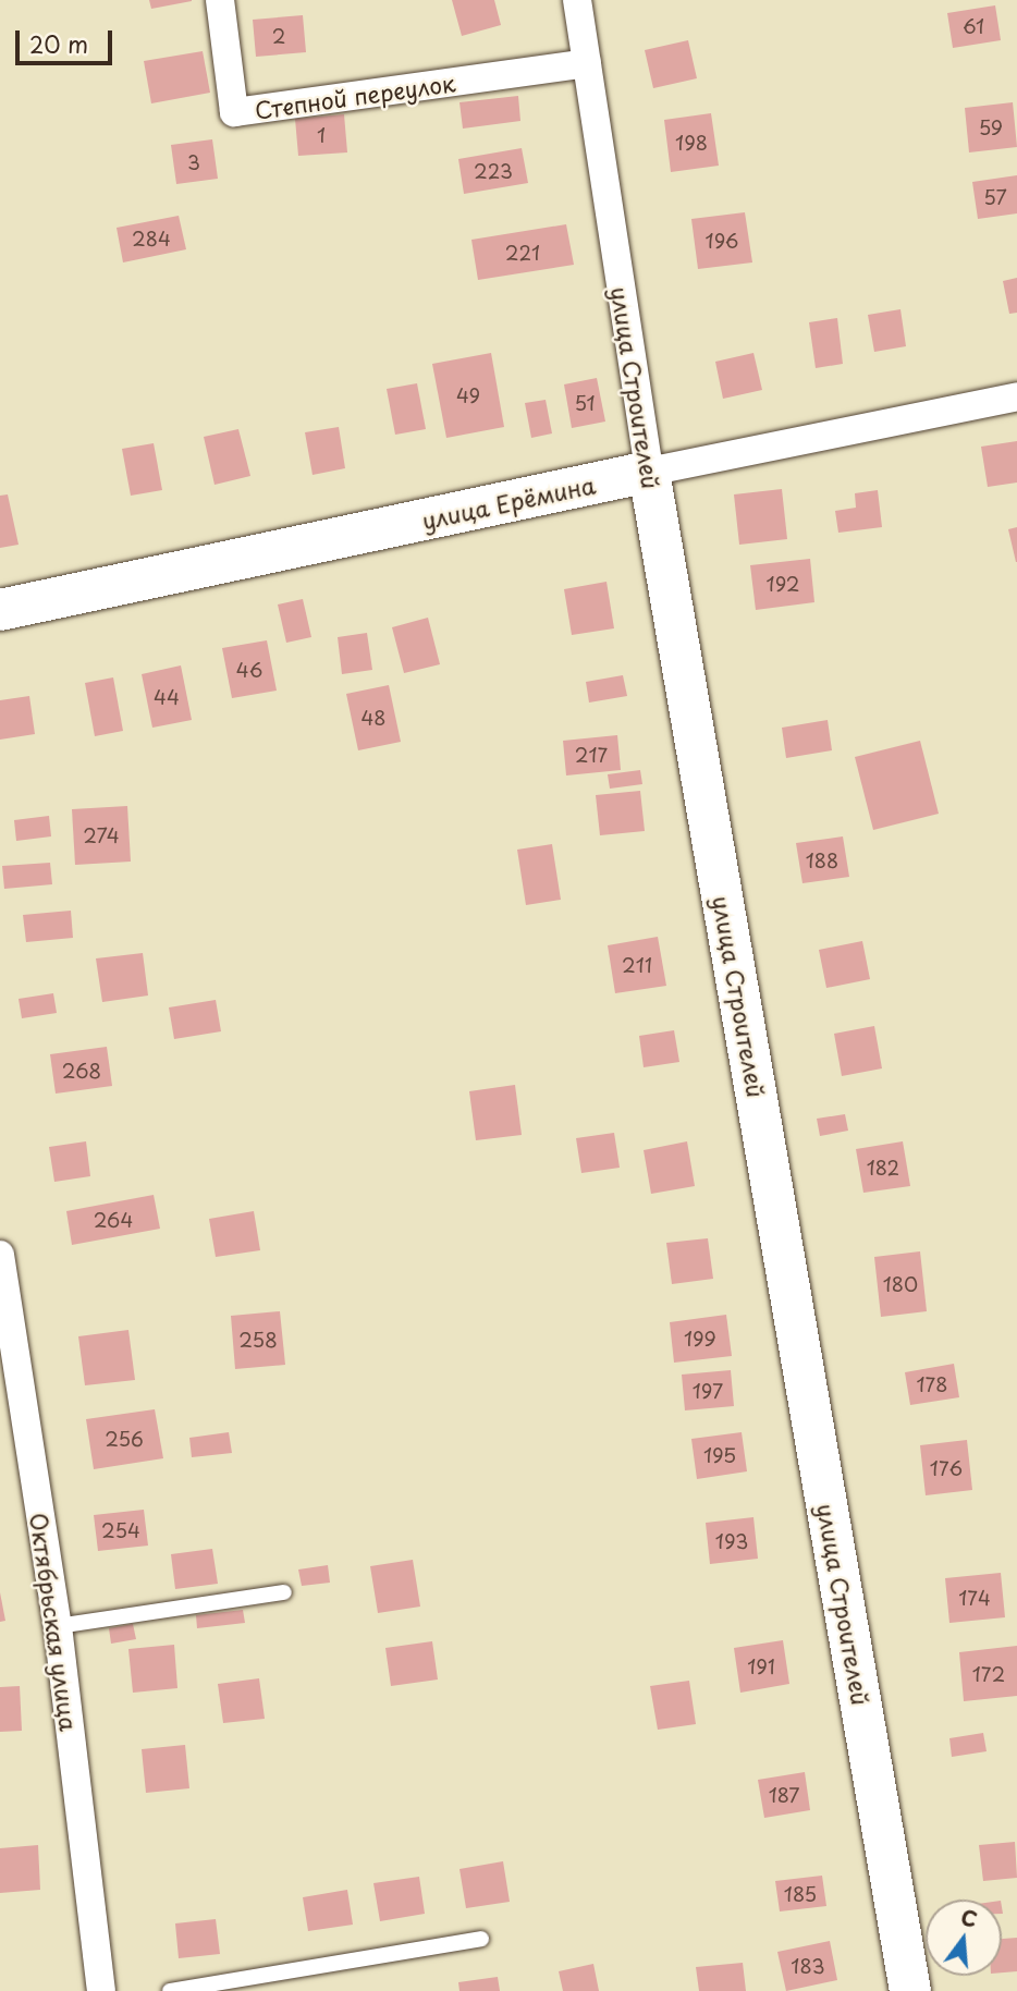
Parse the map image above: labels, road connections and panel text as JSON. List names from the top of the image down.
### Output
{
  "streets": {
    "street": [
      "Степной переулок",
      "улица Строителей",
      "улица Ерёмина",
      "Октябрьская улица"
    ]
  },
  "crossings": [
    ["Степной переулок", "улица Строителей"],
    ["улица Строителей", "улица Ерёмина"]
  ],
  "house_numbers": [
    "61",
    "2",
    "59",
    "1",
    "198",
    "3",
    "223",
    "57",
    "284",
    "196",
    "221",
    "49",
    "51",
    "192",
    "46",
    "44",
    "48",
    "217",
    "274",
    "188",
    "211",
    "268",
    "182",
    "264",
    "180",
    "199",
    "258",
    "178",
    "197",
    "256",
    "195",
    "176",
    "254",
    "193",
    "174",
    "191",
    "172",
    "187",
    "185",
    "183"
  ],
  "scale_bar": "20 m",
  "north": "top"
}
